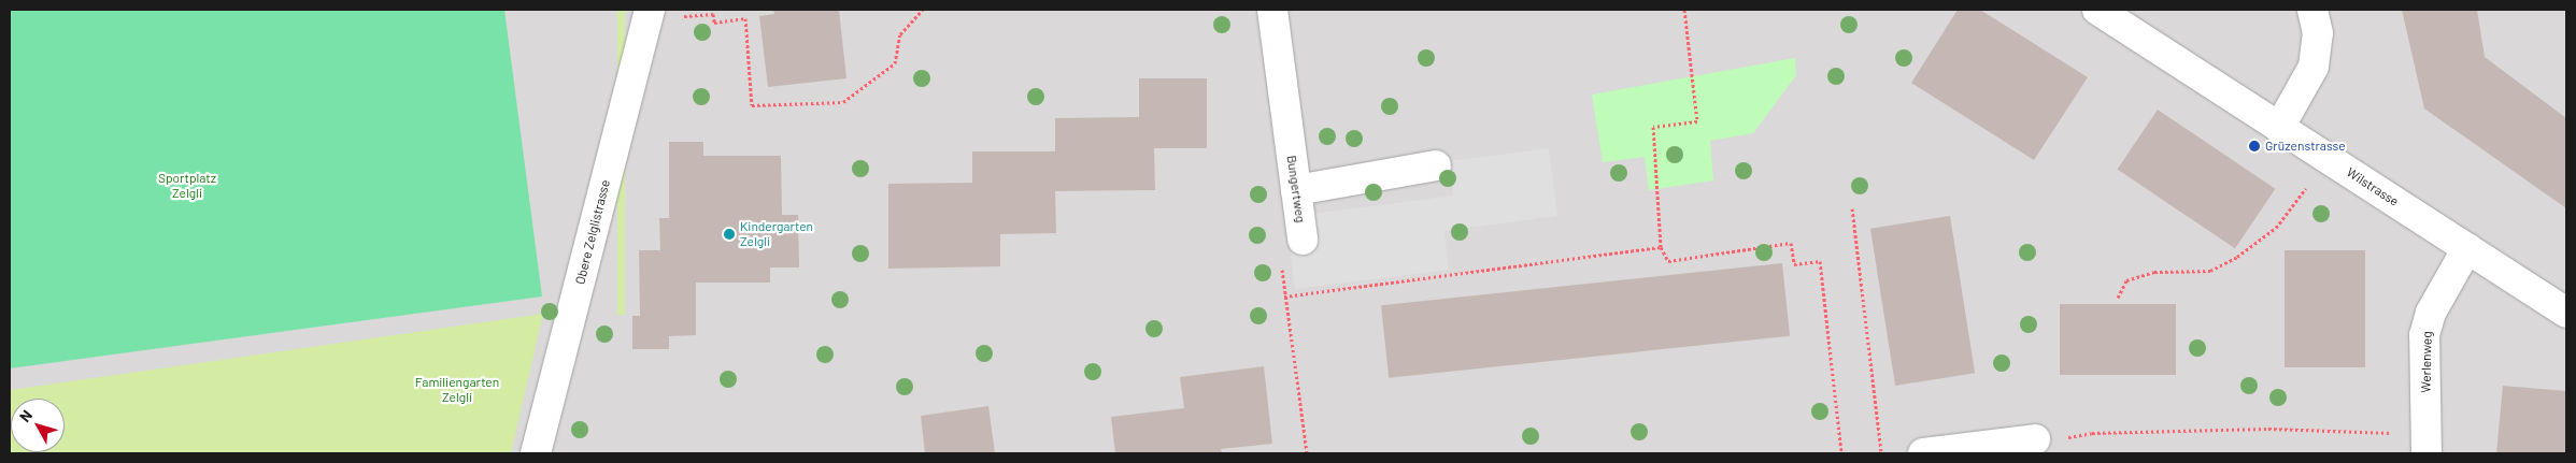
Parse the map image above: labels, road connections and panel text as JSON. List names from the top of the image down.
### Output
{
  "streets": {
    "street": [
      "Wilstrasse",
      "Bungertweg",
      "Obere Zelglistrasse",
      "Werlenweg"
    ]
  },
  "crossings": [
    ["Wilstrasse", "Werlenweg"]
  ],
  "parks": ["Sportplatz Zelgli", "Familiengarten Zelgli"],
  "places": ["Grüzenstrasse", "Kindergarten Zelgli"],
  "north": "top left"
}
